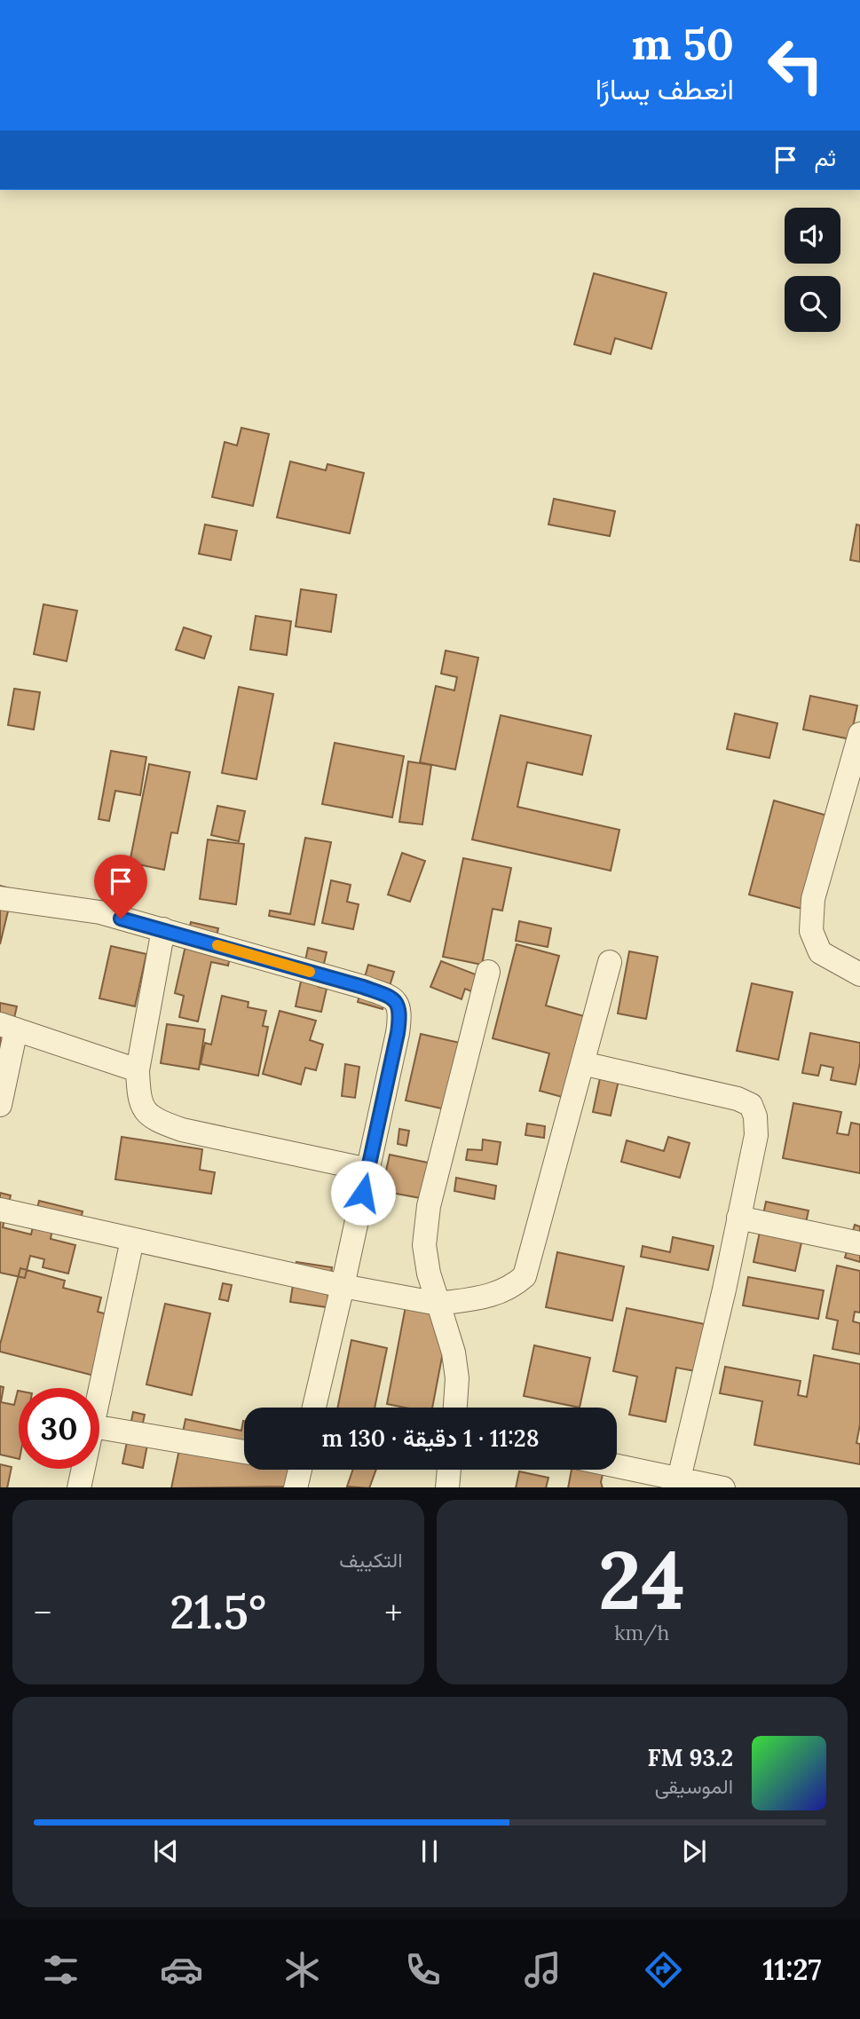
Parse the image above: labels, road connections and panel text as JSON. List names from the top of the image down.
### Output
{
  "page": {
    "turn": ["50 m", "انعطف يسارًا"],
    "then": "ثم",
    "limit": "30",
    "trip": "11:28 · 1 دقيقة · 130 m",
    "tile": [
      ["24", "km/h"],
      "التكييف"
    ],
    "heat": ["−", "21.5°", "+"],
    "song": ["93.2 FM", "الموسيقى"],
    "tabs": "11:27"
  }
}
